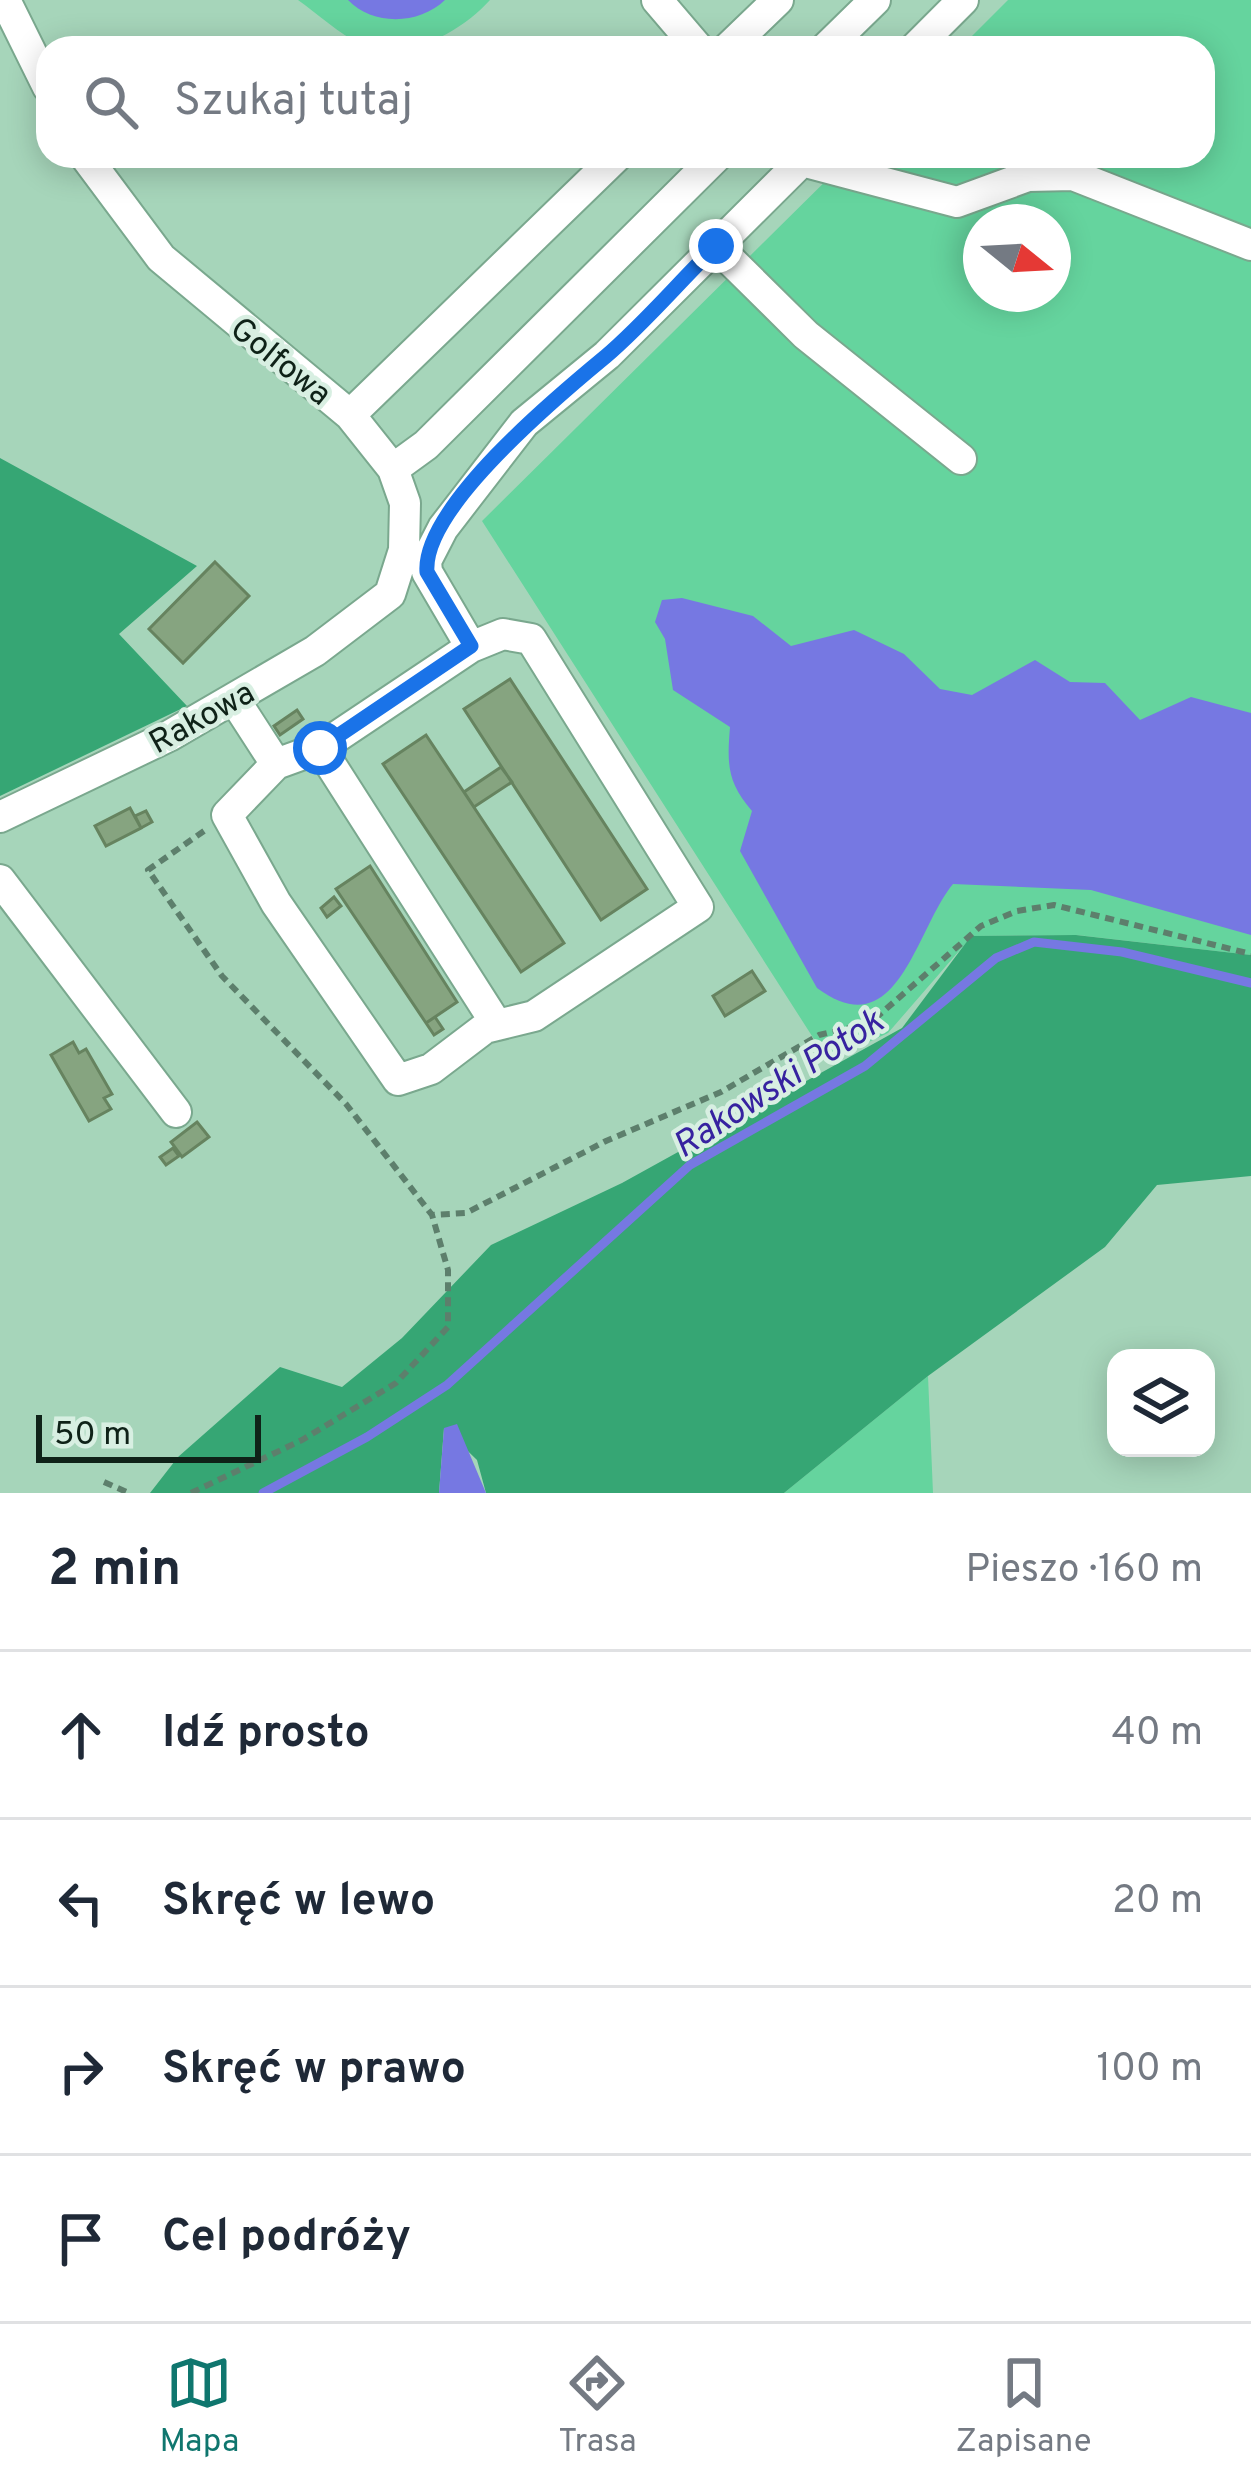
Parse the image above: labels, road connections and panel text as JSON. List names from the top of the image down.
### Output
{
  "streets": {
    "lane": ["Golfowa", "Rakowa"]
  },
  "crossings": [
    ["Golfowa", "Rakowa"]
  ],
  "water": ["Rakowski Potok"],
  "scale_bar": "50 m",
  "north": "right",
  "page": {
    "search": "Szukaj tutaj",
    "scale": "50 m",
    "heading": ["2 min", "Pieszo · 160 m"],
    "list": [
      ["Idź prosto", "40 m"],
      ["Skręć w lewo", "20 m"],
      ["Skręć w prawo", "100 m"],
      "Cel podróży"
    ],
    "nav": ["Mapa", "Trasa", "Zapisane"]
  }
}
